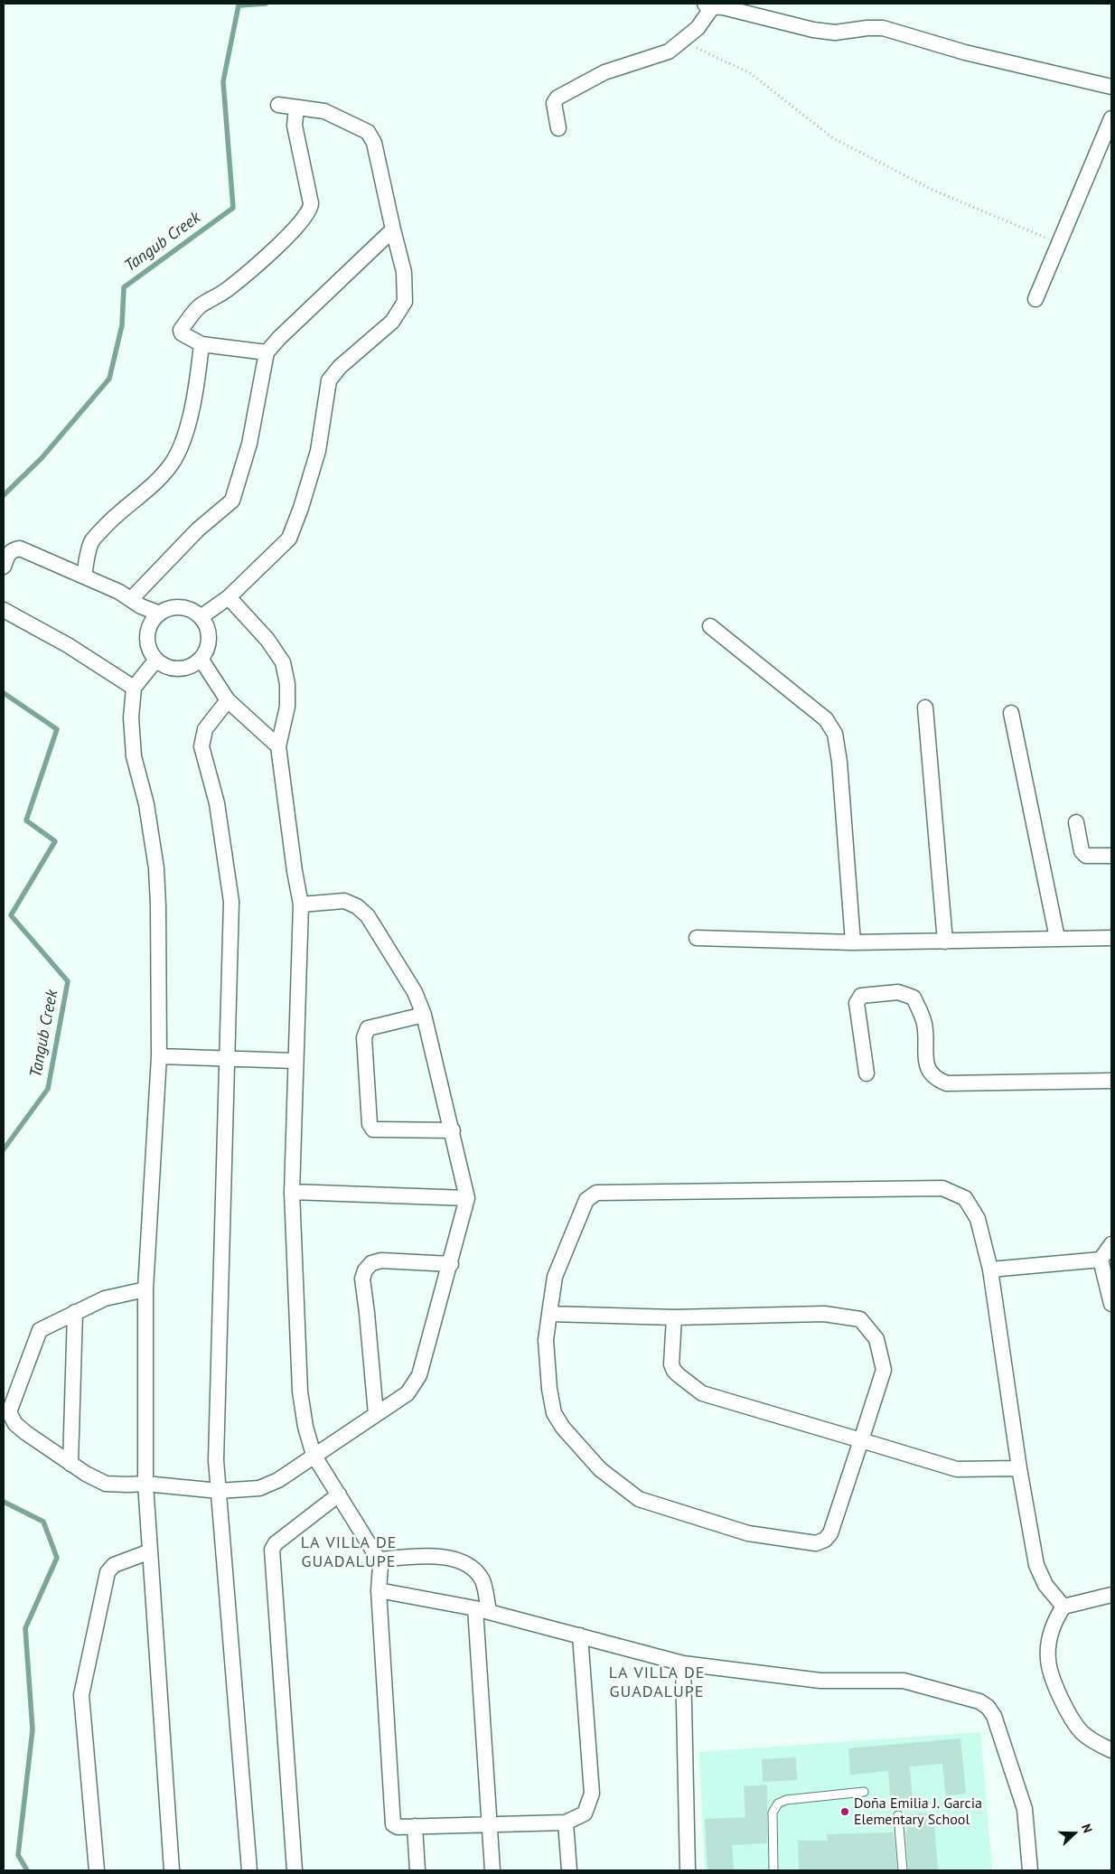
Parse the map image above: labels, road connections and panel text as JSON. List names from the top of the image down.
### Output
{
  "districts": ["LA VILLA DE GUADALUPE", "LA VILLA DE GUADALUPE"],
  "water": ["Tangub Creek"],
  "places": ["Doña Emilia J. Garcia Elementary School"],
  "north": "right"
}
